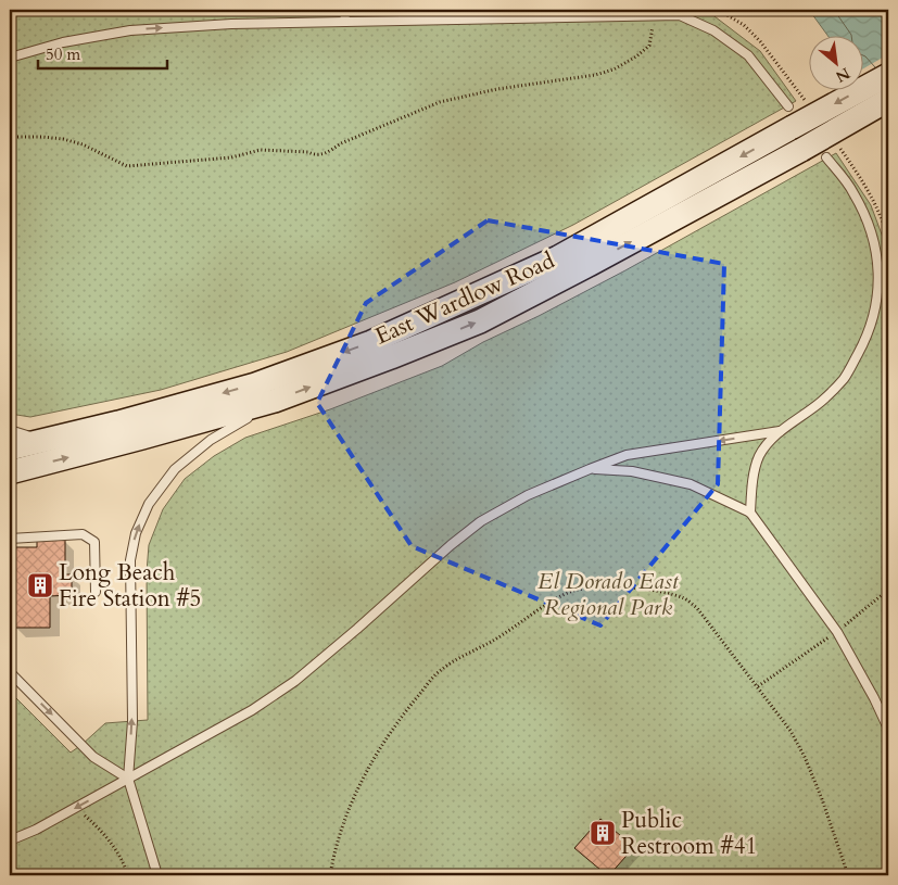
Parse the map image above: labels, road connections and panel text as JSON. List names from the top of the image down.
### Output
{
  "streets": {
    "main road": ["East Wardlow Road"]
  },
  "parks": ["El Dorado East Regional Park"],
  "places": {
    "building": ["Long Beach Fire Station #5", "Public Restroom #41"]
  },
  "scale_bar": "50 m",
  "north": "bottom right"
}
